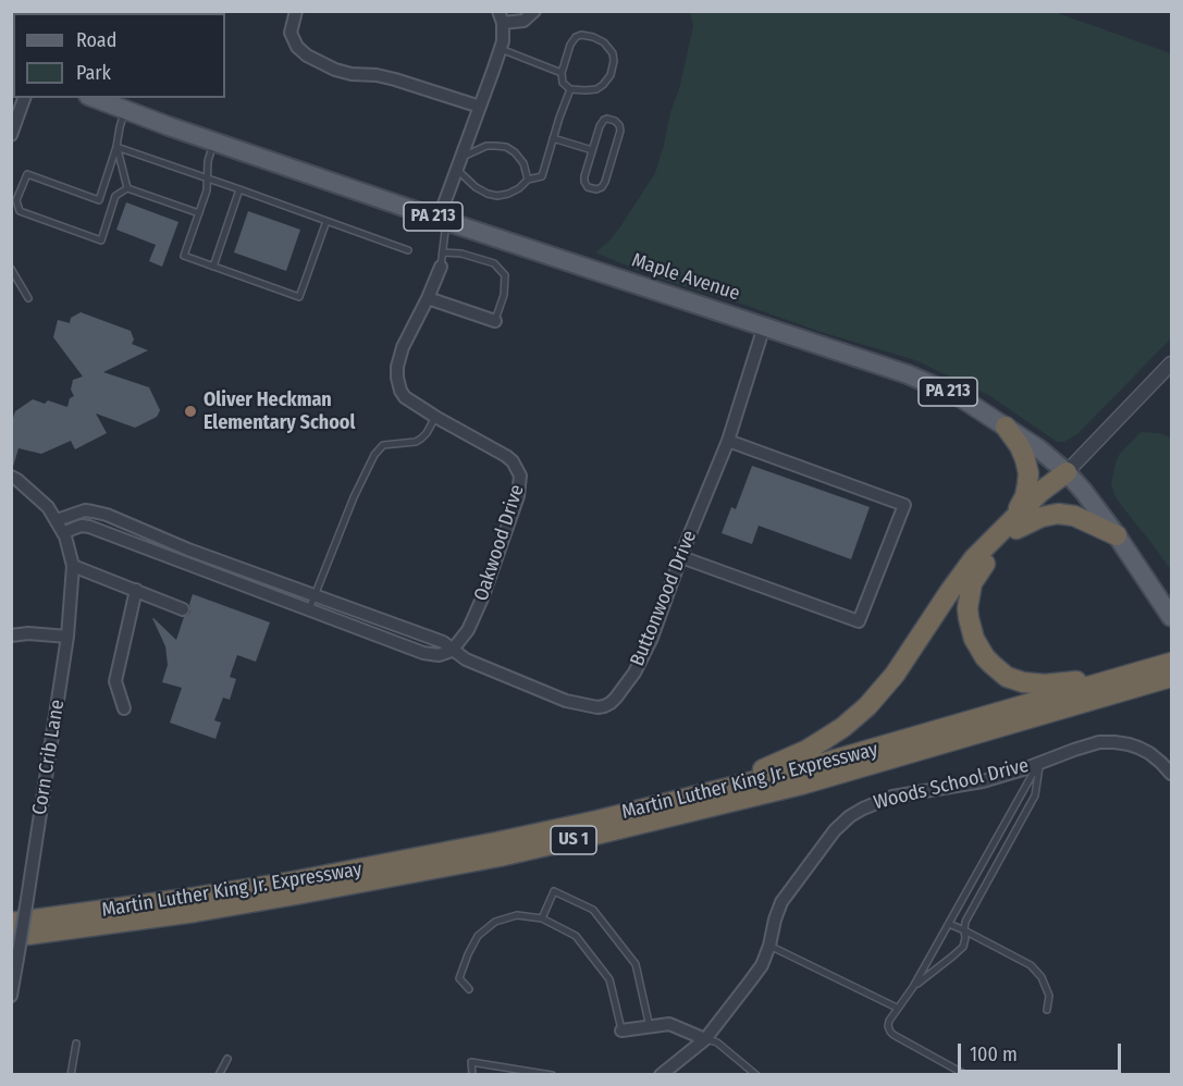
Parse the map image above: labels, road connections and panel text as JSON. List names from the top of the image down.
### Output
{
  "streets": {
    "highway": ["Martin Luther King Jr. Expressway", "US 1"],
    "main road": ["PA 213", "Maple Avenue"],
    "street": [
      "Oakwood Drive",
      "Buttonwood Drive",
      "Corn Crib Lane",
      "Woods School Drive"
    ]
  },
  "crossings": [
    ["Maple Avenue", "Buttonwood Drive"],
    ["Oakwood Drive", "Buttonwood Drive"],
    ["Buttonwood Drive", "Corn Crib Lane"]
  ],
  "places": ["Oliver Heckman Elementary School"],
  "legend": ["Road", "Park"],
  "scale_bar": "100 m"
}
